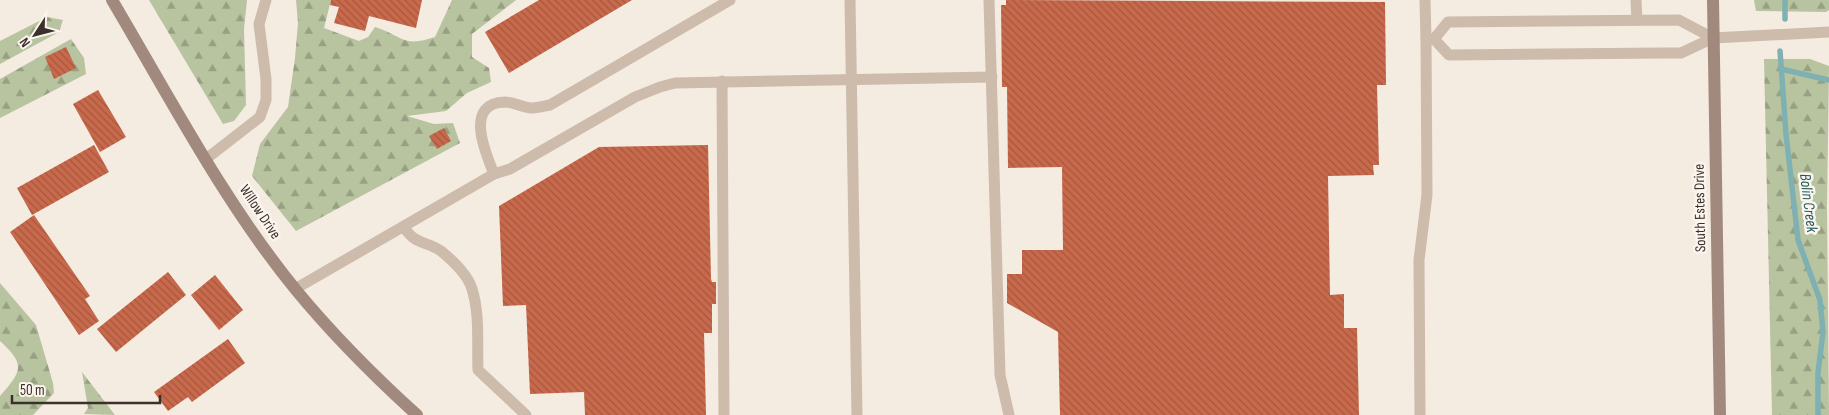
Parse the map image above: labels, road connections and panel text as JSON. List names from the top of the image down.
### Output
{
  "streets": {
    "street": ["South Estes Drive", "Willow Drive"]
  },
  "water": ["Bolin Creek"],
  "scale_bar": "50 m",
  "north": "bottom left"
}
